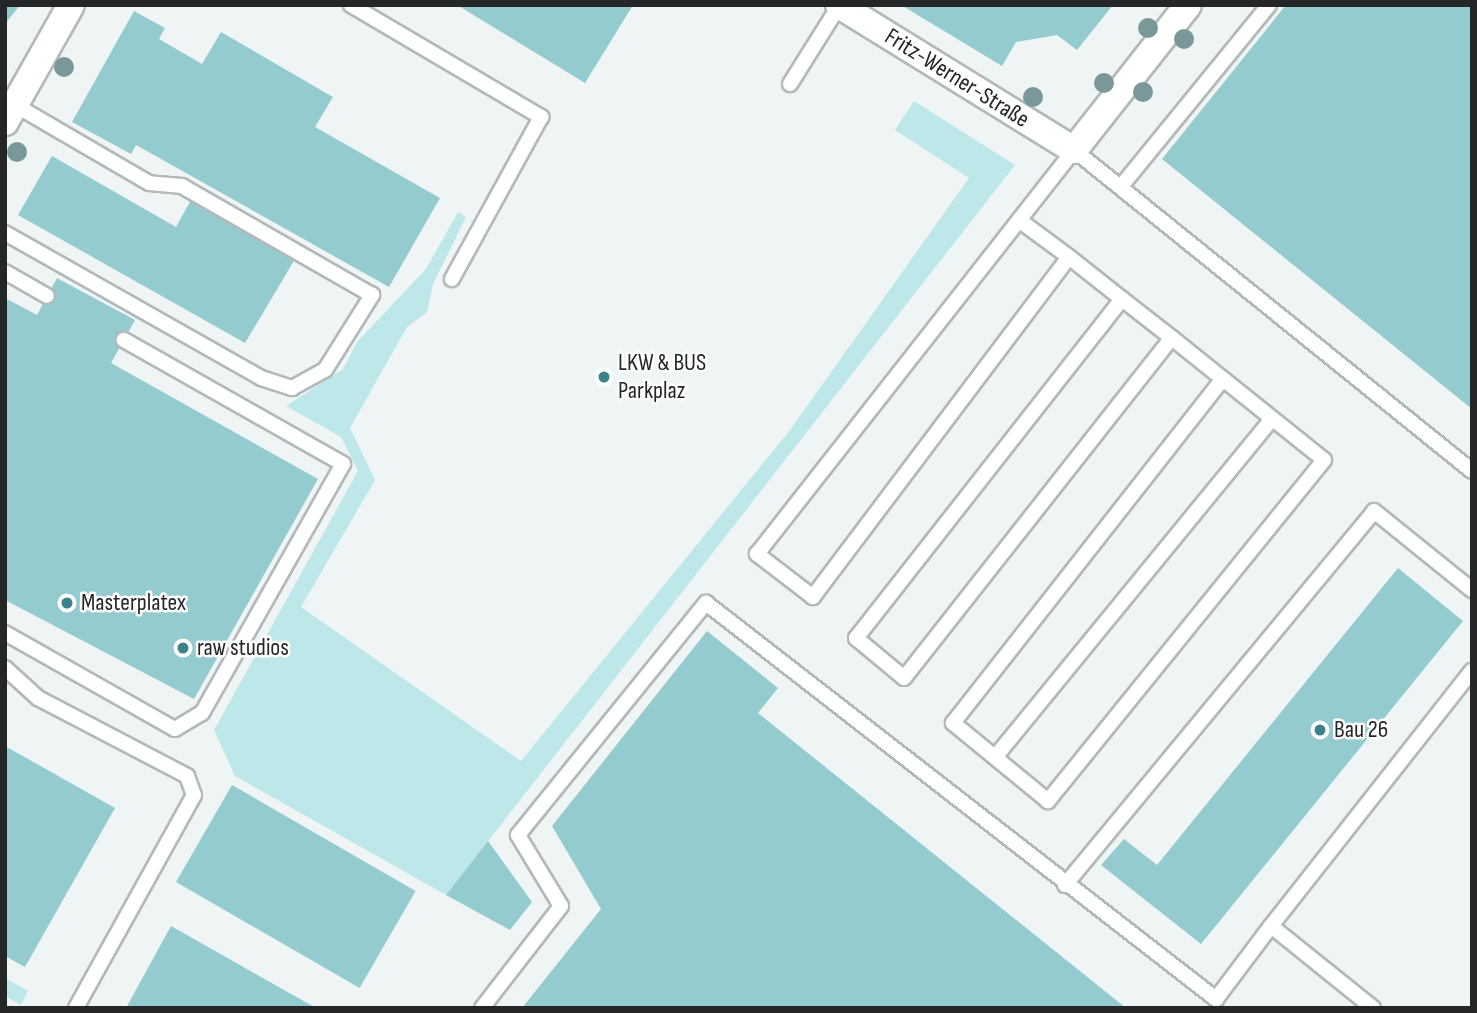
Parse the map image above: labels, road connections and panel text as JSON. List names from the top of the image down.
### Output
{
  "streets": {
    "street": ["Fritz-Werner-Straße"]
  },
  "places": [
    "LKW & BUS Parkplaz",
    "Masterplatex",
    "raw studios",
    "Bau 26"
  ]
}
